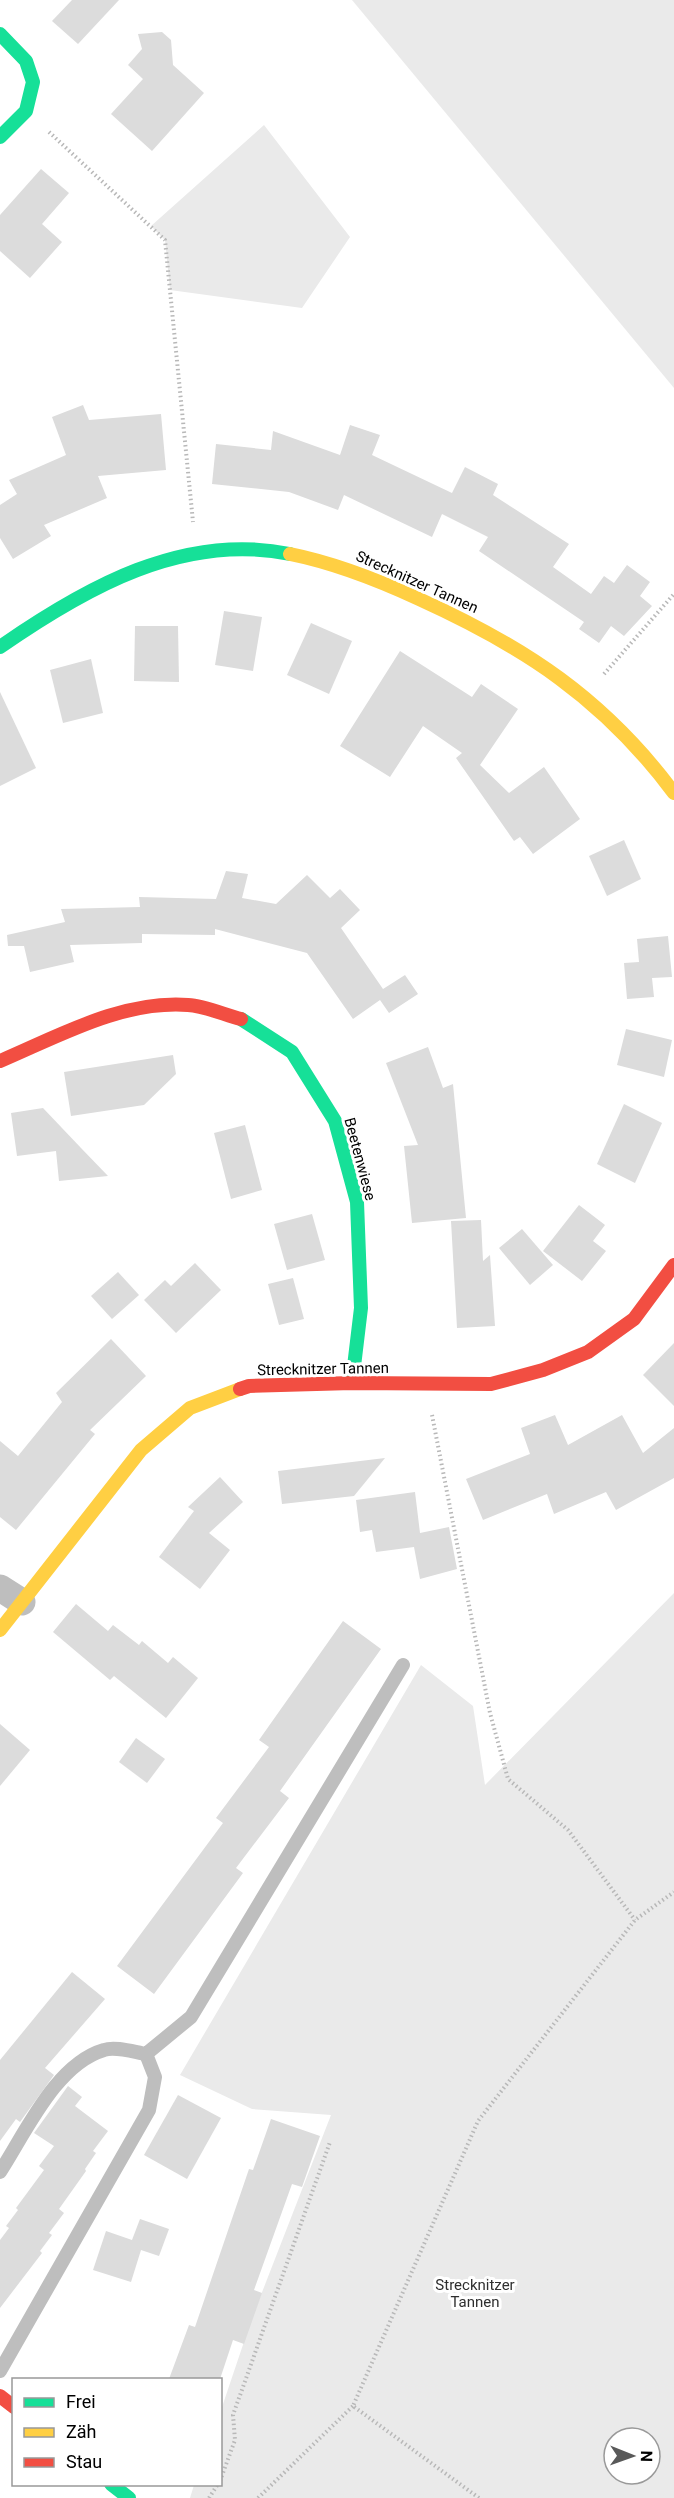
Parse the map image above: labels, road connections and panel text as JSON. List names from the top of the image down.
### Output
{
  "streets": {
    "street": ["Strecknitzer Tannen", "Beetenwiese"]
  },
  "crossings": [
    ["Strecknitzer Tannen", "Beetenwiese"]
  ],
  "parks": ["Strecknitzer Tannen"],
  "legend": ["Frei", "Zäh", "Stau"],
  "north": "right"
}
